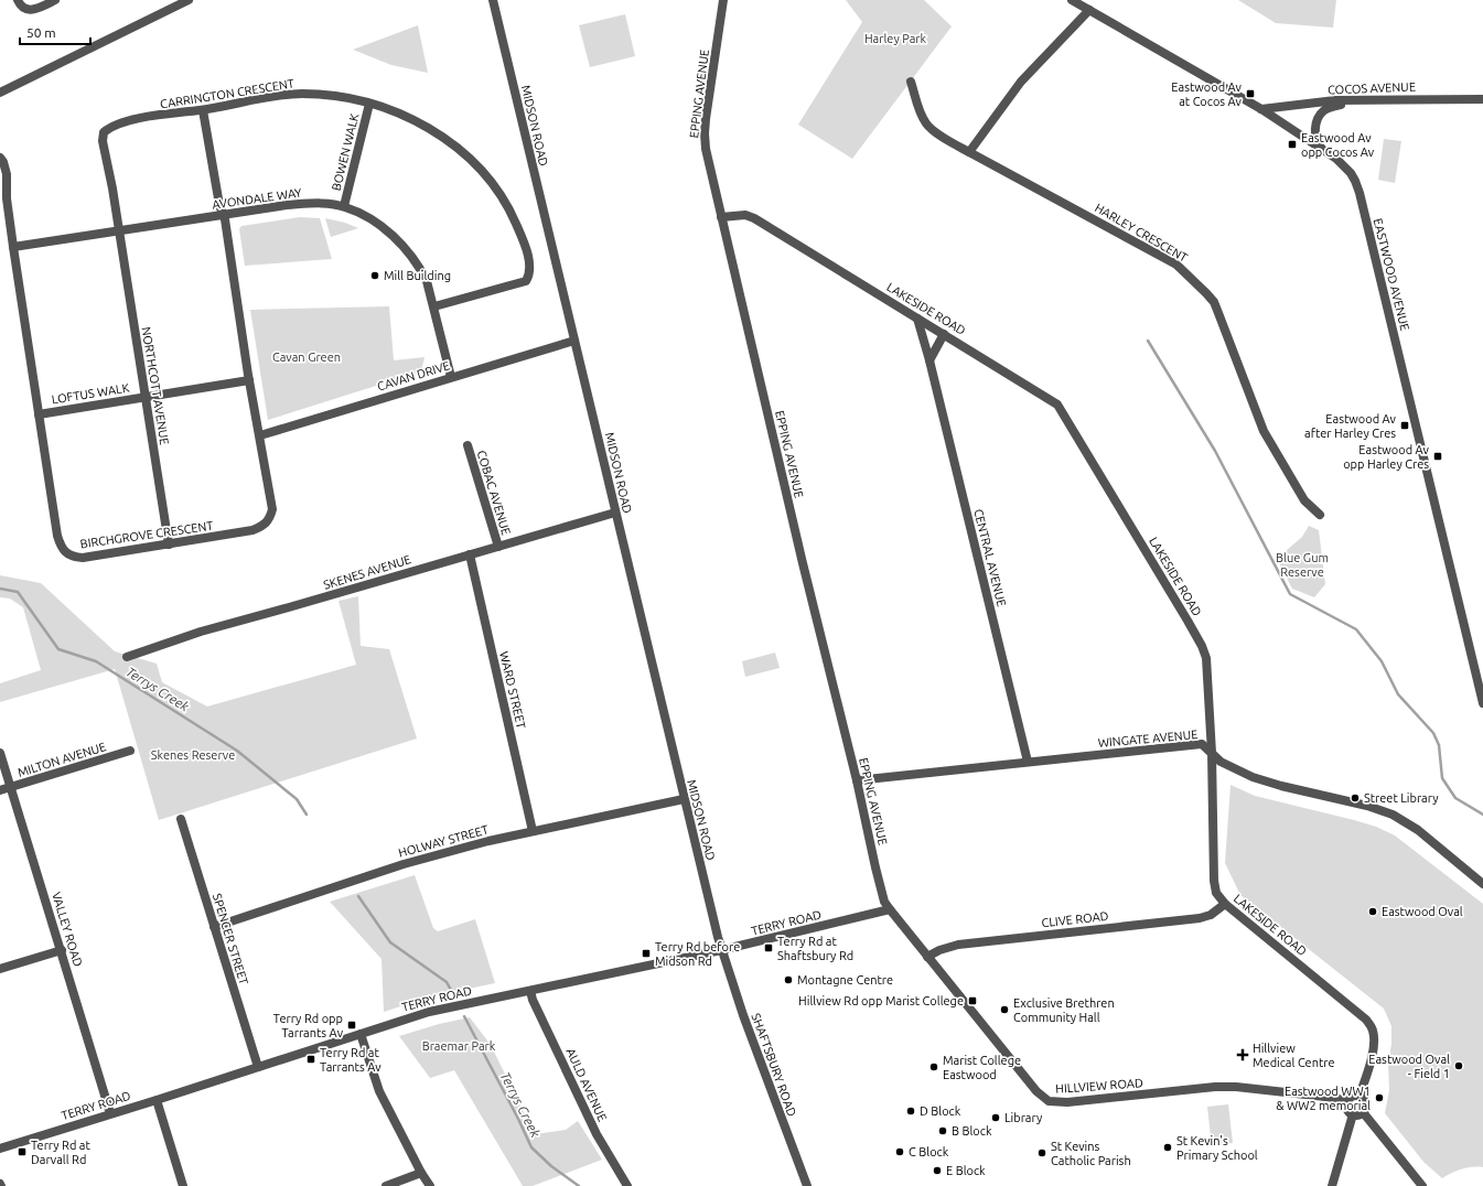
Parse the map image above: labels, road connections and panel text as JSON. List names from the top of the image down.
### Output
{
  "streets": {
    "street": [
      "COCOS AVENUE",
      "CARRINGTON CRESCENT",
      "EPPING AVENUE",
      "MIDSON ROAD",
      "BOWEN WALK",
      "AVONDALE WAY",
      "HARLEY CRESCENT",
      "EASTWOOD AVENUE",
      "LAKESIDE ROAD",
      "CAVAN DRIVE",
      "NORTHCOTT AVENUE",
      "LOFTUS WALK",
      "COBAC AVENUE",
      "BIRCHGROVE CRESCENT",
      "CENTRAL AVENUE",
      "SKENES AVENUE",
      "WARD STREET",
      "WINGATE AVENUE",
      "MILTON AVENUE",
      "HOLWAY STREET",
      "CLIVE ROAD",
      "TERRY ROAD",
      "VALLEY ROAD",
      "SPENCER STREET",
      "SHAFTSBURY ROAD",
      "AULD AVENUE",
      "HILLVIEW ROAD"
    ]
  },
  "crossings": [
    ["COCOS AVENUE", "EASTWOOD AVENUE"],
    ["CARRINGTON CRESCENT", "BOWEN WALK"],
    ["CARRINGTON CRESCENT", "AVONDALE WAY"],
    ["CARRINGTON CRESCENT", "NORTHCOTT AVENUE"],
    ["CARRINGTON CRESCENT", "BIRCHGROVE CRESCENT"],
    ["EPPING AVENUE", "LAKESIDE ROAD"],
    ["EPPING AVENUE", "WINGATE AVENUE"],
    ["EPPING AVENUE", "TERRY ROAD"],
    ["EPPING AVENUE", "HILLVIEW ROAD"],
    ["MIDSON ROAD", "CAVAN DRIVE"],
    ["MIDSON ROAD", "SKENES AVENUE"],
    ["MIDSON ROAD", "HOLWAY STREET"],
    ["MIDSON ROAD", "TERRY ROAD"],
    ["MIDSON ROAD", "SHAFTSBURY ROAD"],
    ["BOWEN WALK", "AVONDALE WAY"],
    ["AVONDALE WAY", "CAVAN DRIVE"],
    ["AVONDALE WAY", "NORTHCOTT AVENUE"],
    ["AVONDALE WAY", "BIRCHGROVE CRESCENT"],
    ["LAKESIDE ROAD", "CENTRAL AVENUE"],
    ["LAKESIDE ROAD", "WINGATE AVENUE"],
    ["LAKESIDE ROAD", "CLIVE ROAD"],
    ["LAKESIDE ROAD", "HILLVIEW ROAD"],
    ["CAVAN DRIVE", "BIRCHGROVE CRESCENT"],
    ["NORTHCOTT AVENUE", "LOFTUS WALK"],
    ["NORTHCOTT AVENUE", "BIRCHGROVE CRESCENT"],
    ["LOFTUS WALK", "BIRCHGROVE CRESCENT"],
    ["COBAC AVENUE", "SKENES AVENUE"],
    ["CENTRAL AVENUE", "WINGATE AVENUE"],
    ["SKENES AVENUE", "WARD STREET"],
    ["WARD STREET", "HOLWAY STREET"],
    ["MILTON AVENUE", "VALLEY ROAD"],
    ["HOLWAY STREET", "SPENCER STREET"],
    ["CLIVE ROAD", "HILLVIEW ROAD"],
    ["TERRY ROAD", "VALLEY ROAD"],
    ["TERRY ROAD", "SPENCER STREET"],
    ["TERRY ROAD", "SHAFTSBURY ROAD"],
    ["TERRY ROAD", "AULD AVENUE"],
    ["TERRY ROAD", "HILLVIEW ROAD"]
  ],
  "water": ["Terrys Creek"],
  "parks": [
    "Harley Park",
    "Cavan Green",
    "Blue Gum Reserve",
    "Skenes Reserve",
    "Braemar Park"
  ],
  "places": {
    "transit": [
      "Eastwood Av at Cocos Av",
      "Eastwood Av opp Cocos Av",
      "Eastwood Av after Harley Cres",
      "Eastwood Av opp Harley Cres",
      "Terry Rd at Shaftsbury Rd",
      "Terry Rd before Midson Rd",
      "Hillview Rd opp Marist College",
      "Terry Rd opp Tarrants Av",
      "Terry Rd at Tarrants Av",
      "Terry Rd at Darvall Rd"
    ],
    "other": [
      "Mill Building",
      "Street Library",
      "Eastwood Oval",
      "Montagne Centre",
      "Exclusive Brethren Community Hall",
      "Eastwood Oval - Field 1",
      "Marist College Eastwood",
      "Eastwood WW1 & WW2 memorial",
      "D Block",
      "Library",
      "B Block",
      "St Kevin's Primary School",
      "C Block",
      "St Kevins Catholic Parish",
      "E Block"
    ],
    "health": ["Hillview Medical Centre"]
  },
  "scale_bar": "50 m"
}
